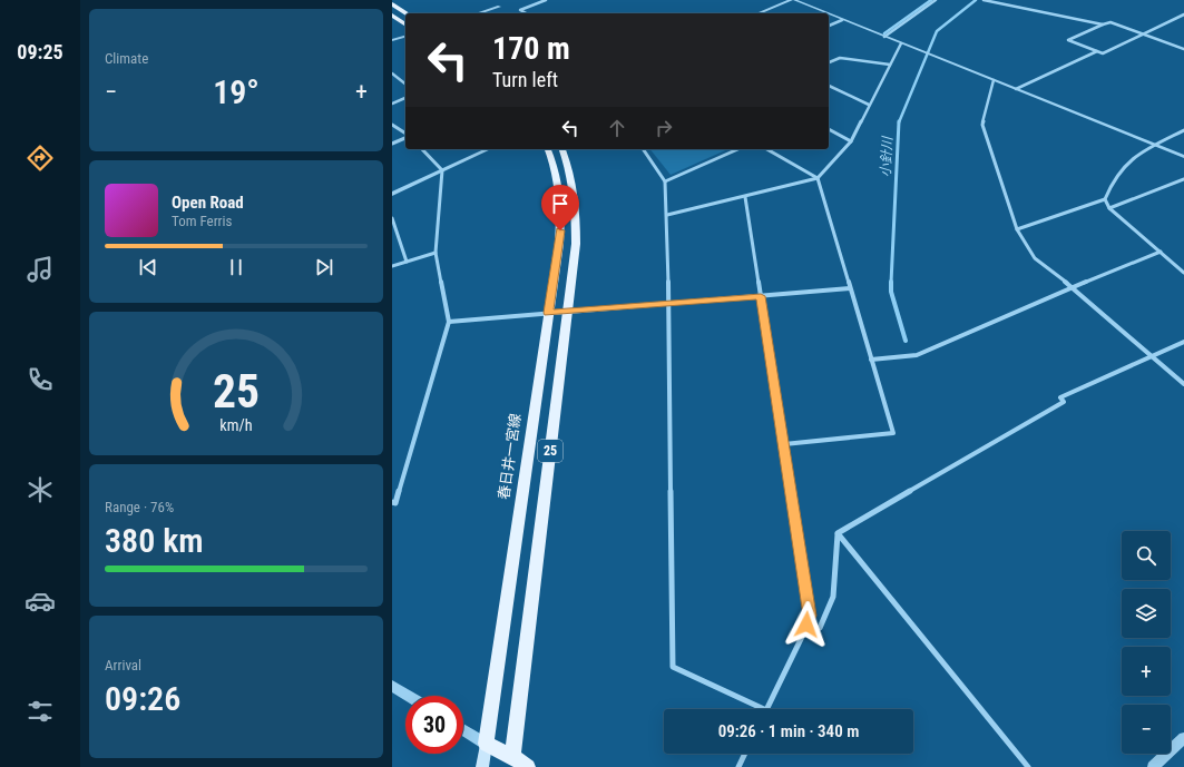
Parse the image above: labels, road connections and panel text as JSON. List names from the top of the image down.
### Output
{
  "streets": {
    "main road": ["25", "春日井一宮線"]
  },
  "water": ["小針川"],
  "page": {
    "tabs": "09:25",
    "tile": [
      "Climate",
      ["Range · 76%", "380 km"],
      ["Arrival", "09:26"]
    ],
    "turn": ["170 m", "Turn left"],
    "heat": ["−", "19°", "+"],
    "song": ["Open Road", "Tom Ferris"],
    "map_buttons": ["+", "−"],
    "limit": "30",
    "trip": "09:26 · 1 min · 340 m",
    "gauge": ["25", "km/h"]
  }
}
